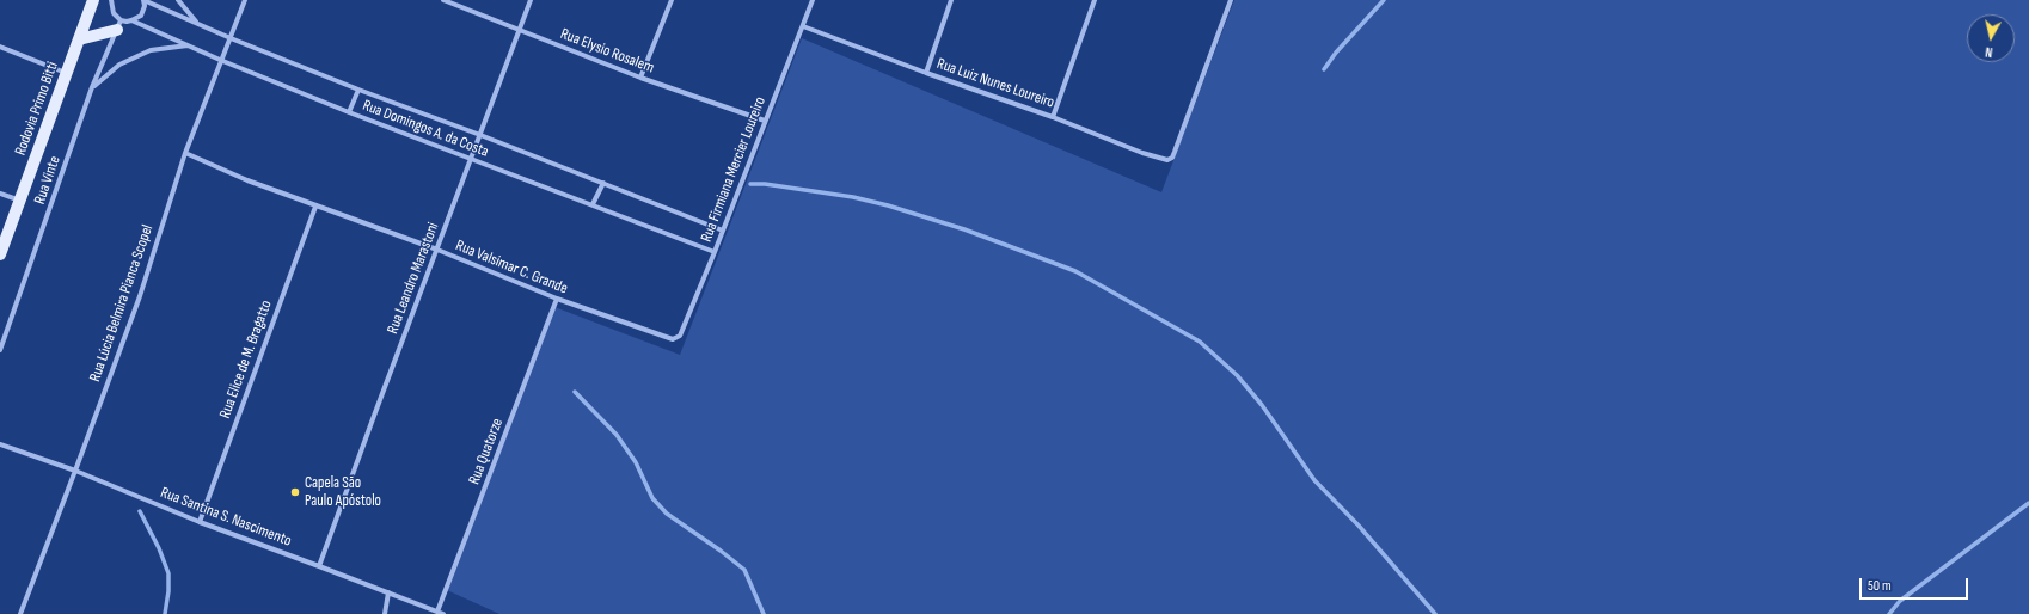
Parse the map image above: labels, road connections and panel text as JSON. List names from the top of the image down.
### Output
{
  "streets": {
    "main road": ["Rodovia Primo Bitti"],
    "street": [
      "Rua Elysio Rosalem",
      "Rua Luiz Nunes Loureiro",
      "Rua Domingos A. da Costa",
      "Rua Firmiana Mercier Loureiro",
      "Rua Vinte",
      "Rua Valsimar C. Grande",
      "Rua Leandro Marastoni",
      "Rua Lúcia Belmira Pianca Scopel",
      "Rua Elice de M. Bragatto",
      "Rua Quatorze",
      "Rua Santina S. Nascimento"
    ]
  },
  "crossings": [
    ["Rua Elysio Rosalem", "Rua Firmiana Mercier Loureiro"],
    ["Rua Elysio Rosalem", "Rua Leandro Marastoni"],
    ["Rua Luiz Nunes Loureiro", "Rua Firmiana Mercier Loureiro"],
    ["Rua Domingos A. da Costa", "Rua Firmiana Mercier Loureiro"],
    ["Rua Domingos A. da Costa", "Rua Leandro Marastoni"],
    ["Rua Domingos A. da Costa", "Rua Lúcia Belmira Pianca Scopel"],
    ["Rua Firmiana Mercier Loureiro", "Rua Valsimar C. Grande"],
    ["Rua Valsimar C. Grande", "Rua Leandro Marastoni"],
    ["Rua Valsimar C. Grande", "Rua Lúcia Belmira Pianca Scopel"],
    ["Rua Valsimar C. Grande", "Rua Elice de M. Bragatto"],
    ["Rua Valsimar C. Grande", "Rua Quatorze"],
    ["Rua Leandro Marastoni", "Rua Santina S. Nascimento"],
    ["Rua Lúcia Belmira Pianca Scopel", "Rua Santina S. Nascimento"],
    ["Rua Elice de M. Bragatto", "Rua Santina S. Nascimento"],
    ["Rua Quatorze", "Rua Santina S. Nascimento"]
  ],
  "places": ["Capela São Paulo Apóstolo"],
  "scale_bar": "50 m",
  "north": "bottom"
}
